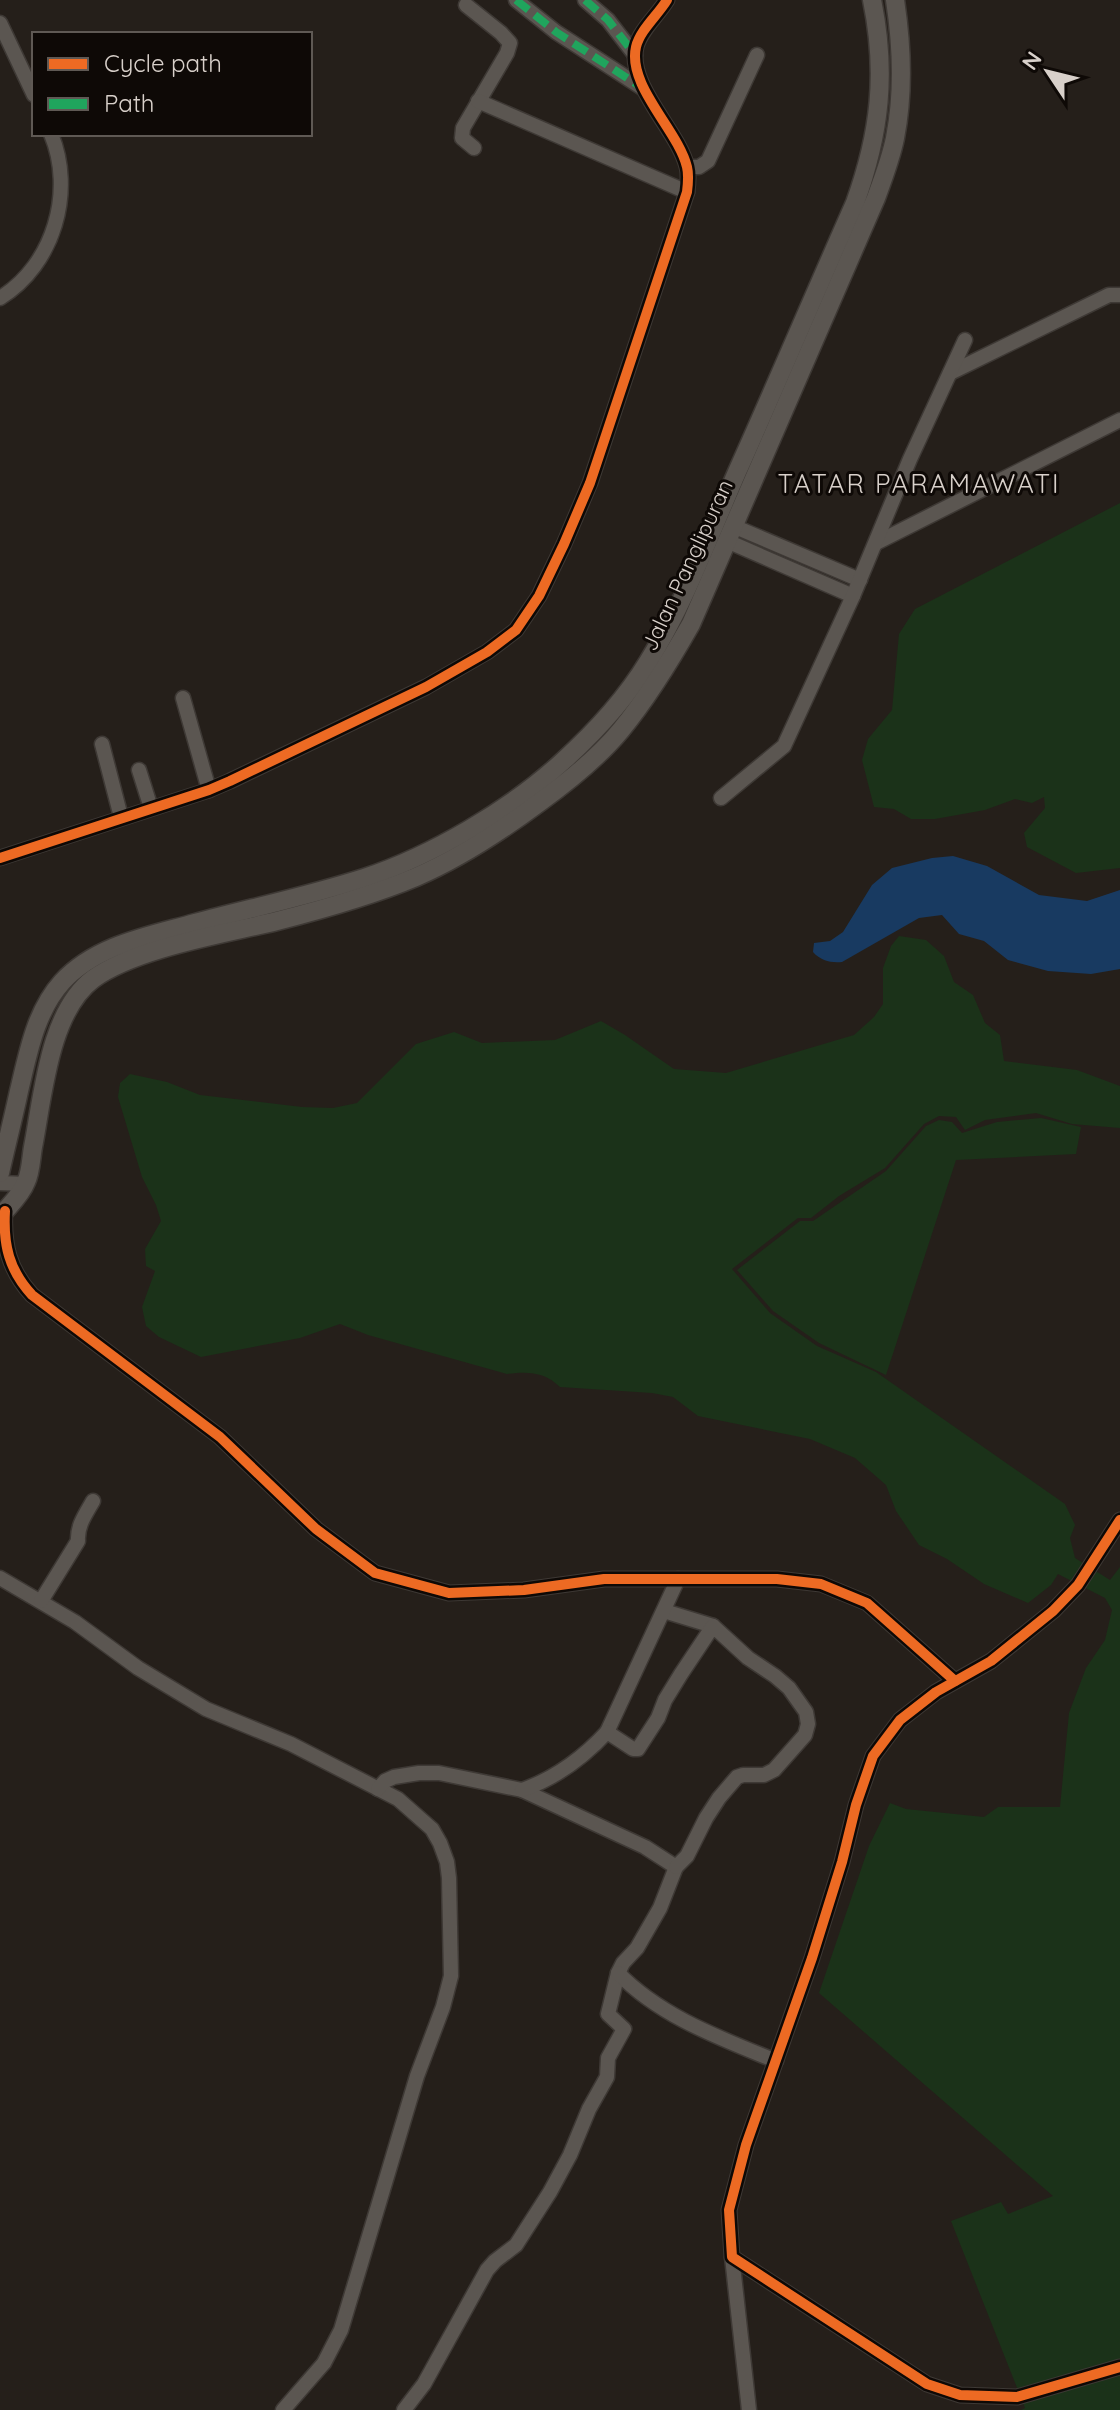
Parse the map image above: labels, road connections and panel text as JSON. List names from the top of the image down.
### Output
{
  "streets": {
    "main road": ["Jalan Panglipuran"]
  },
  "districts": ["TATAR PARAMAWATI"],
  "legend": ["Cycle path", "Path"],
  "north": "top left"
}
